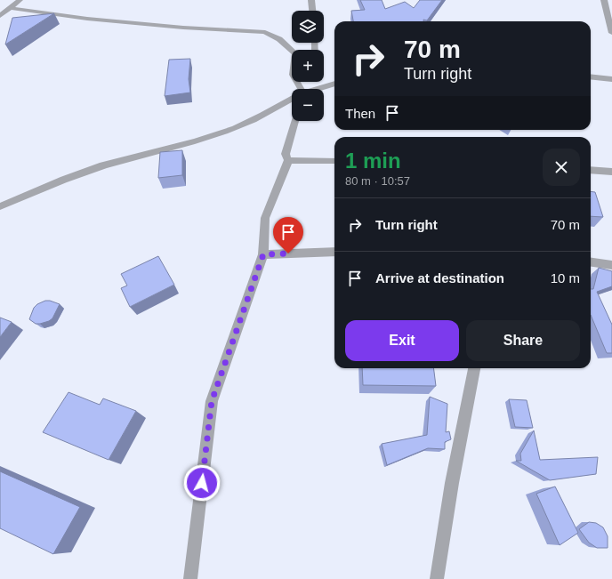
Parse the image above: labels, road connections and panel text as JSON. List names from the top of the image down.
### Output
{
  "page": {
    "map_buttons": ["+", "−"],
    "turn": ["70 m", "Turn right"],
    "then": "Then",
    "heading": ["1 min", "80 m · 10:57"],
    "list": [
      {
        "name": "Turn right",
        "value": "70 m"
      },
      {
        "name": "Arrive at destination",
        "value": "10 m"
      }
    ],
    "buttons": ["Exit", "Share"]
  }
}
